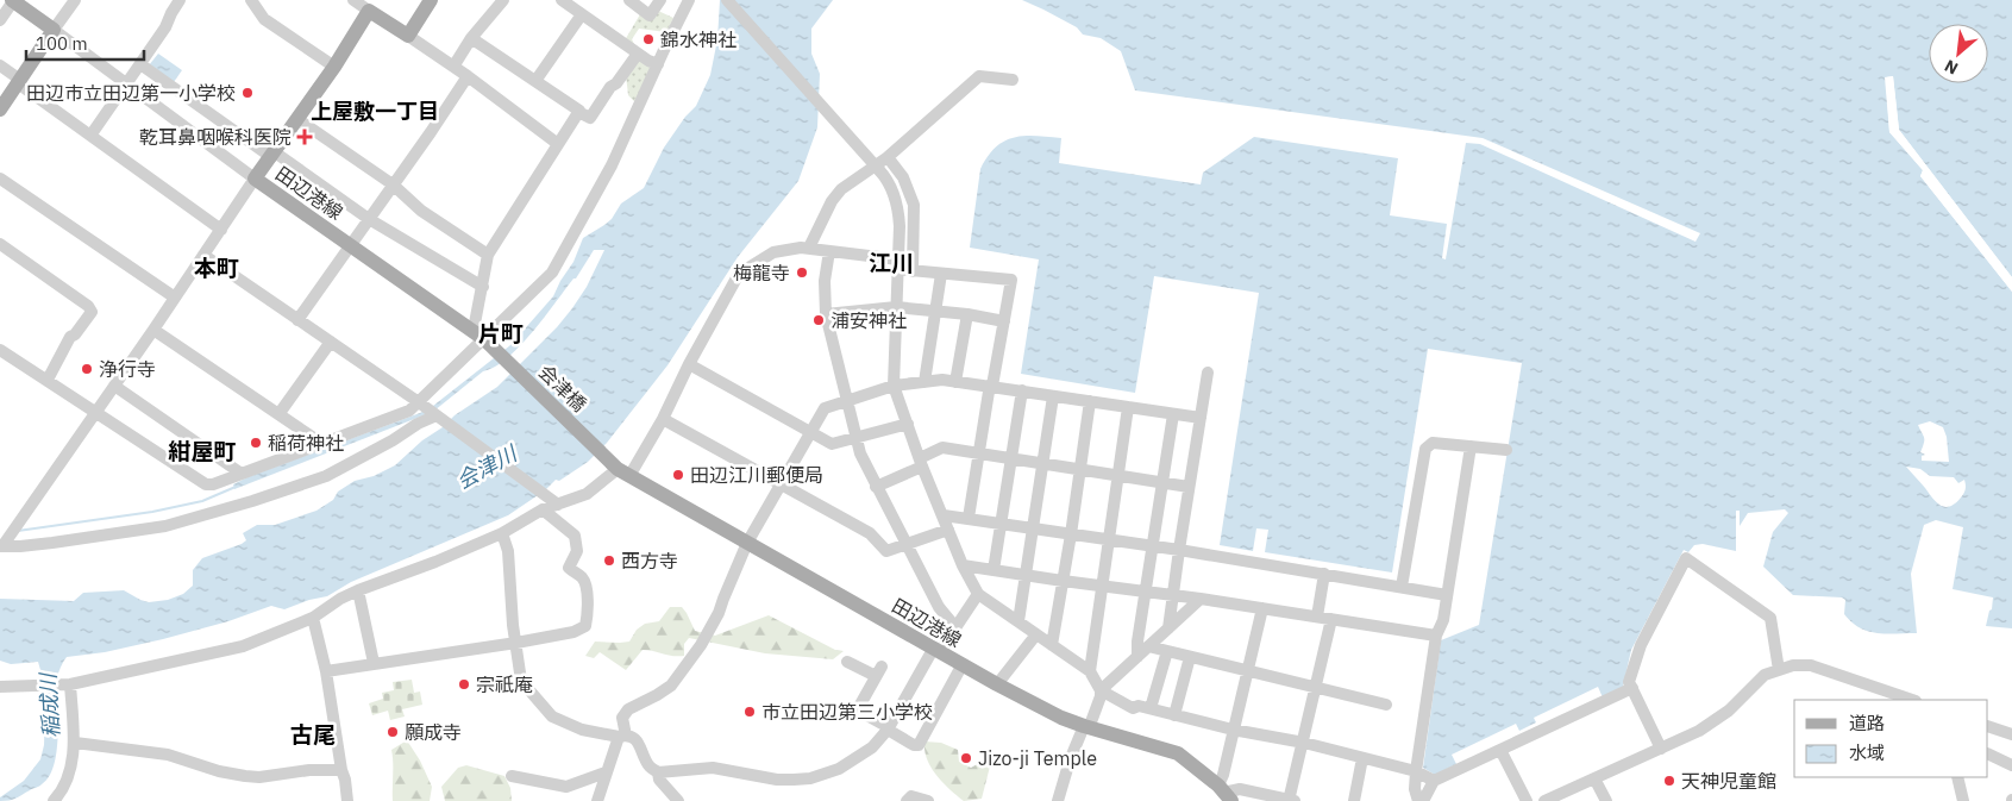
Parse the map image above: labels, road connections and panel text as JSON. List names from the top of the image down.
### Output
{
  "streets": {
    "main road": ["田辺港線", "会津橋"]
  },
  "crossings": [
    ["田辺港線", "会津橋"]
  ],
  "districts": [
    "上屋敷一丁目",
    "江川",
    "本町",
    "片町",
    "紺屋町",
    "古尾"
  ],
  "water": ["会津川", "稲成川"],
  "places": {
    "other": [
      "錦水神社",
      "田辺市立田辺第一小学校",
      "梅龍寺",
      "浦安神社",
      "浄行寺",
      "稲荷神社",
      "田辺江川郵便局",
      "西方寺",
      "宗祇庵",
      "市立田辺第三小学校",
      "願成寺",
      "Jizo-ji Temple",
      "天神児童館"
    ],
    "health": ["乾耳鼻咽喉科医院"]
  },
  "legend": ["道路", "水域"],
  "scale_bar": "100 m",
  "north": "bottom left"
}
